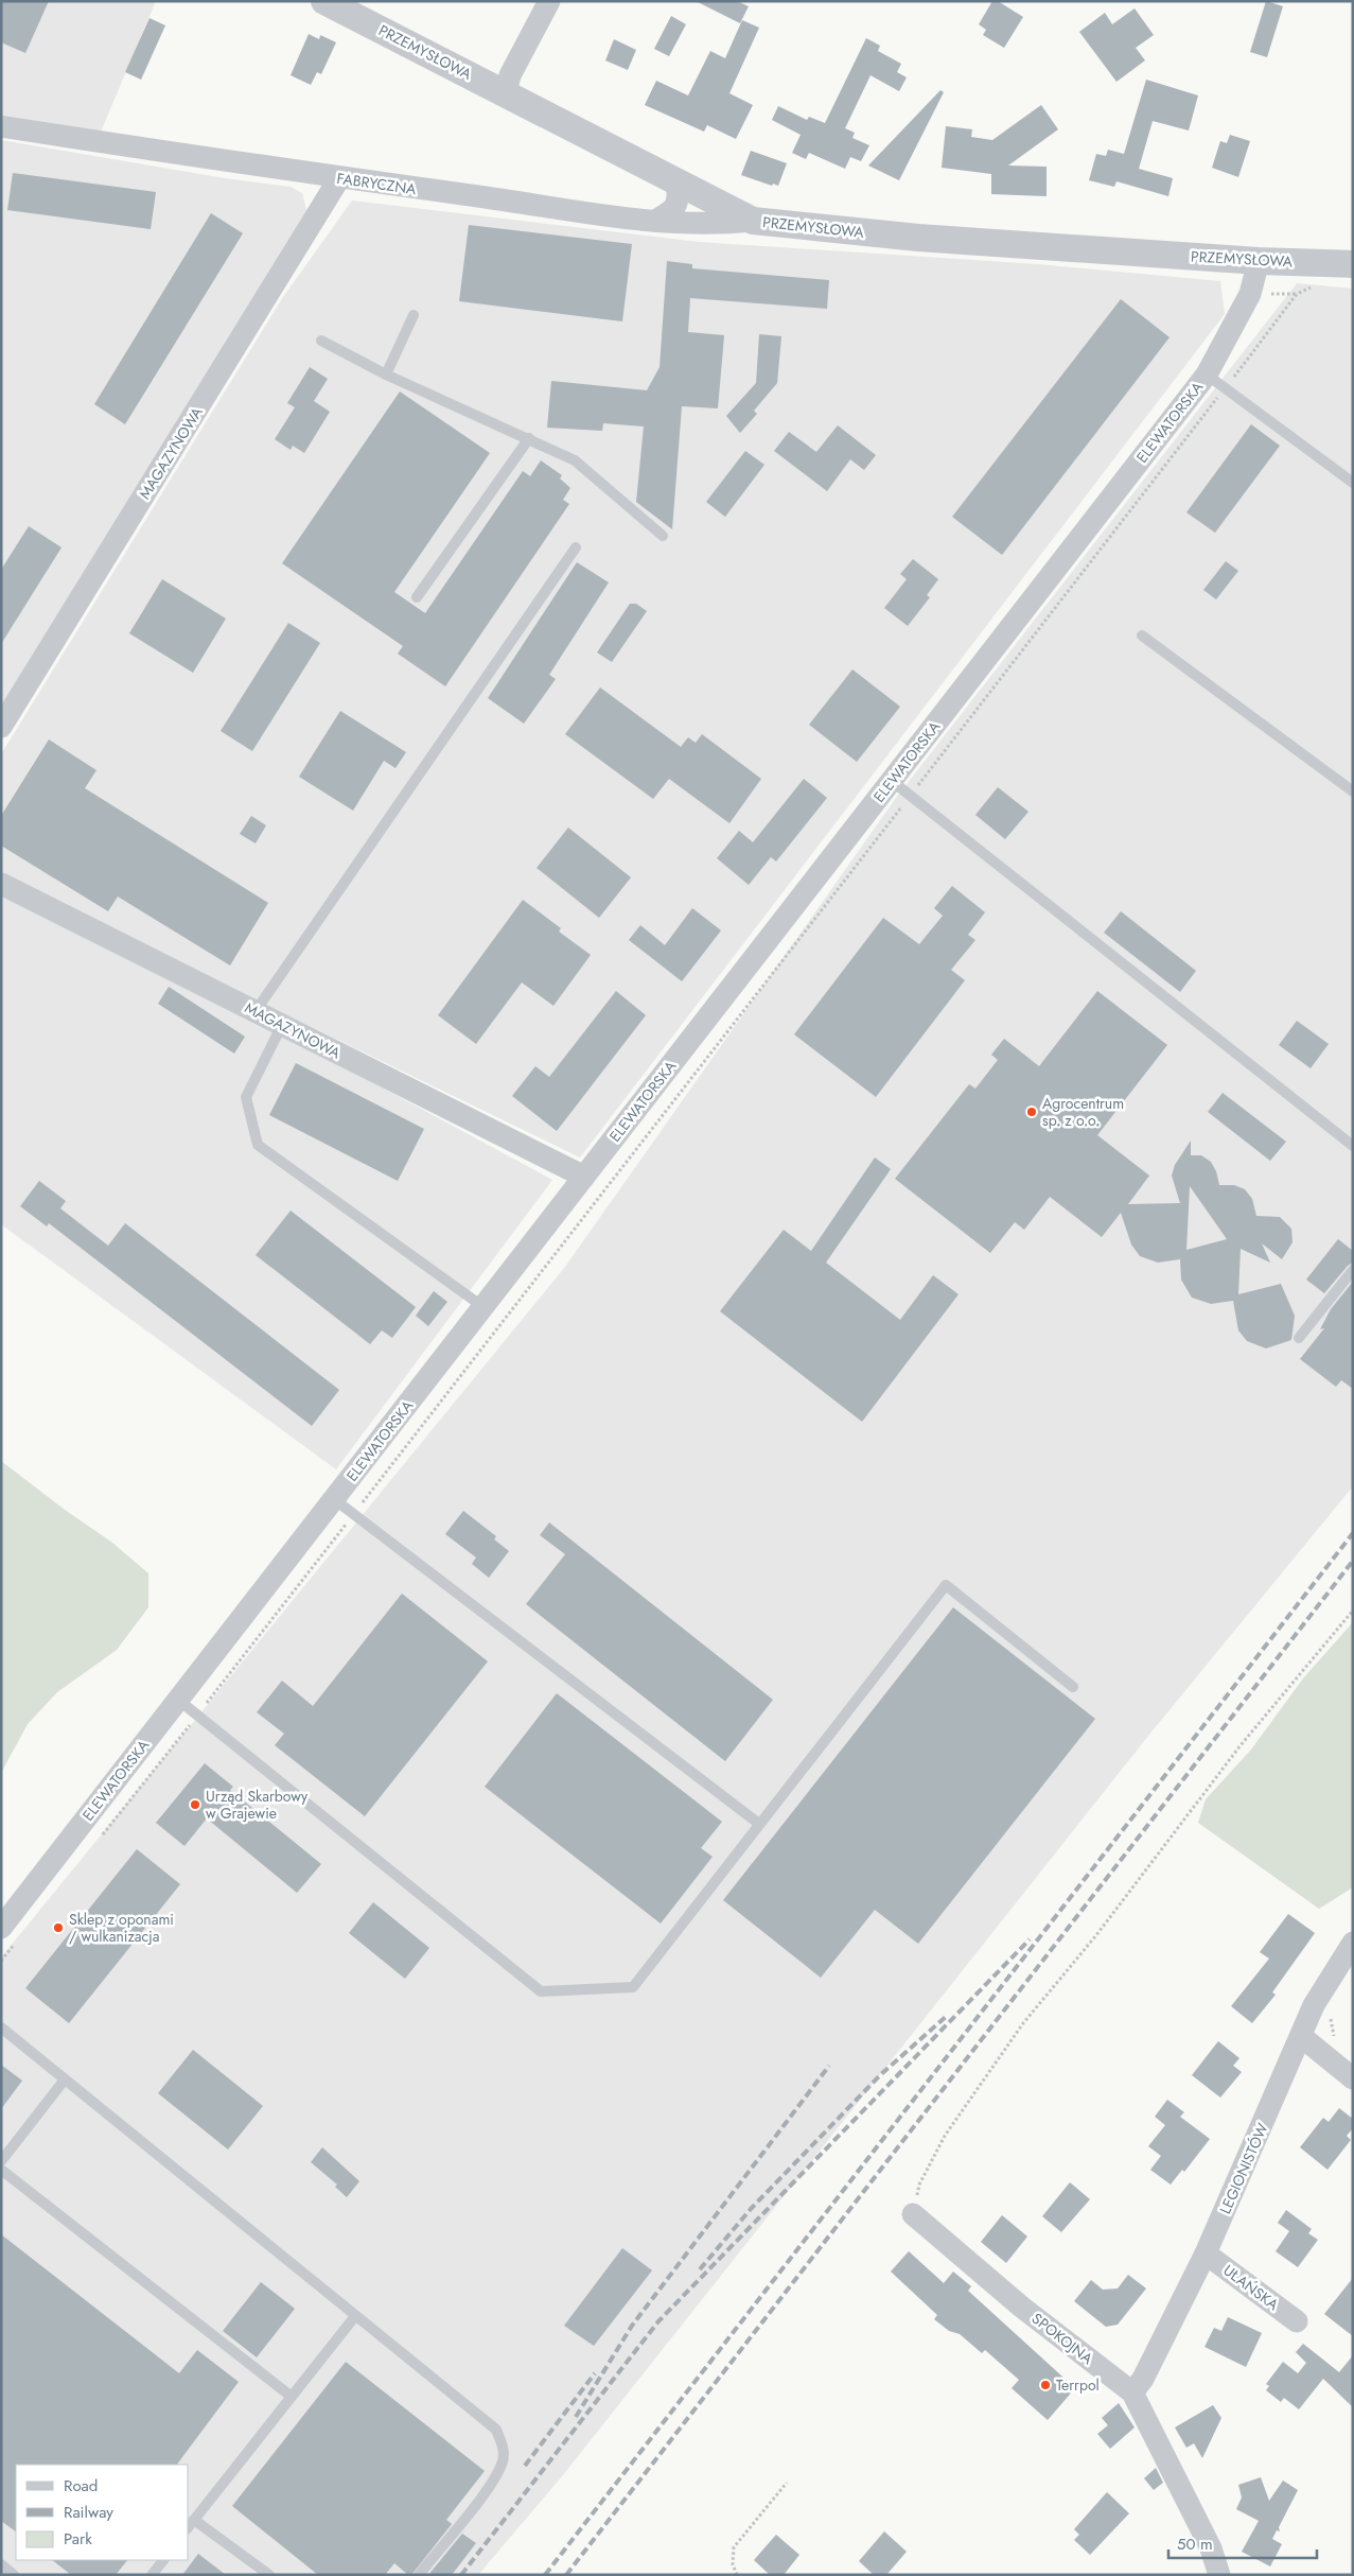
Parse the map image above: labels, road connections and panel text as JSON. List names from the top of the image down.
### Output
{
  "streets": {
    "street": [
      "PRZEMYSŁOWA",
      "FABRYCZNA",
      "ELEWATORSKA",
      "MAGAZYNOWA",
      "LEGIONISTÓW",
      "UŁAŃSKA",
      "SPOKOJNA"
    ]
  },
  "crossings": [
    ["PRZEMYSŁOWA", "FABRYCZNA"],
    ["PRZEMYSŁOWA", "ELEWATORSKA"],
    ["FABRYCZNA", "MAGAZYNOWA"],
    ["ELEWATORSKA", "MAGAZYNOWA"],
    ["LEGIONISTÓW", "UŁAŃSKA"],
    ["LEGIONISTÓW", "SPOKOJNA"]
  ],
  "places": [
    "Agrocentrum sp. z o.o.",
    "Urząd Skarbowy w Grajewie",
    "Sklep z oponami / wulkanizacja",
    "Terrpol"
  ],
  "legend": ["Road", "Railway", "Park"],
  "scale_bar": "50 m"
}
